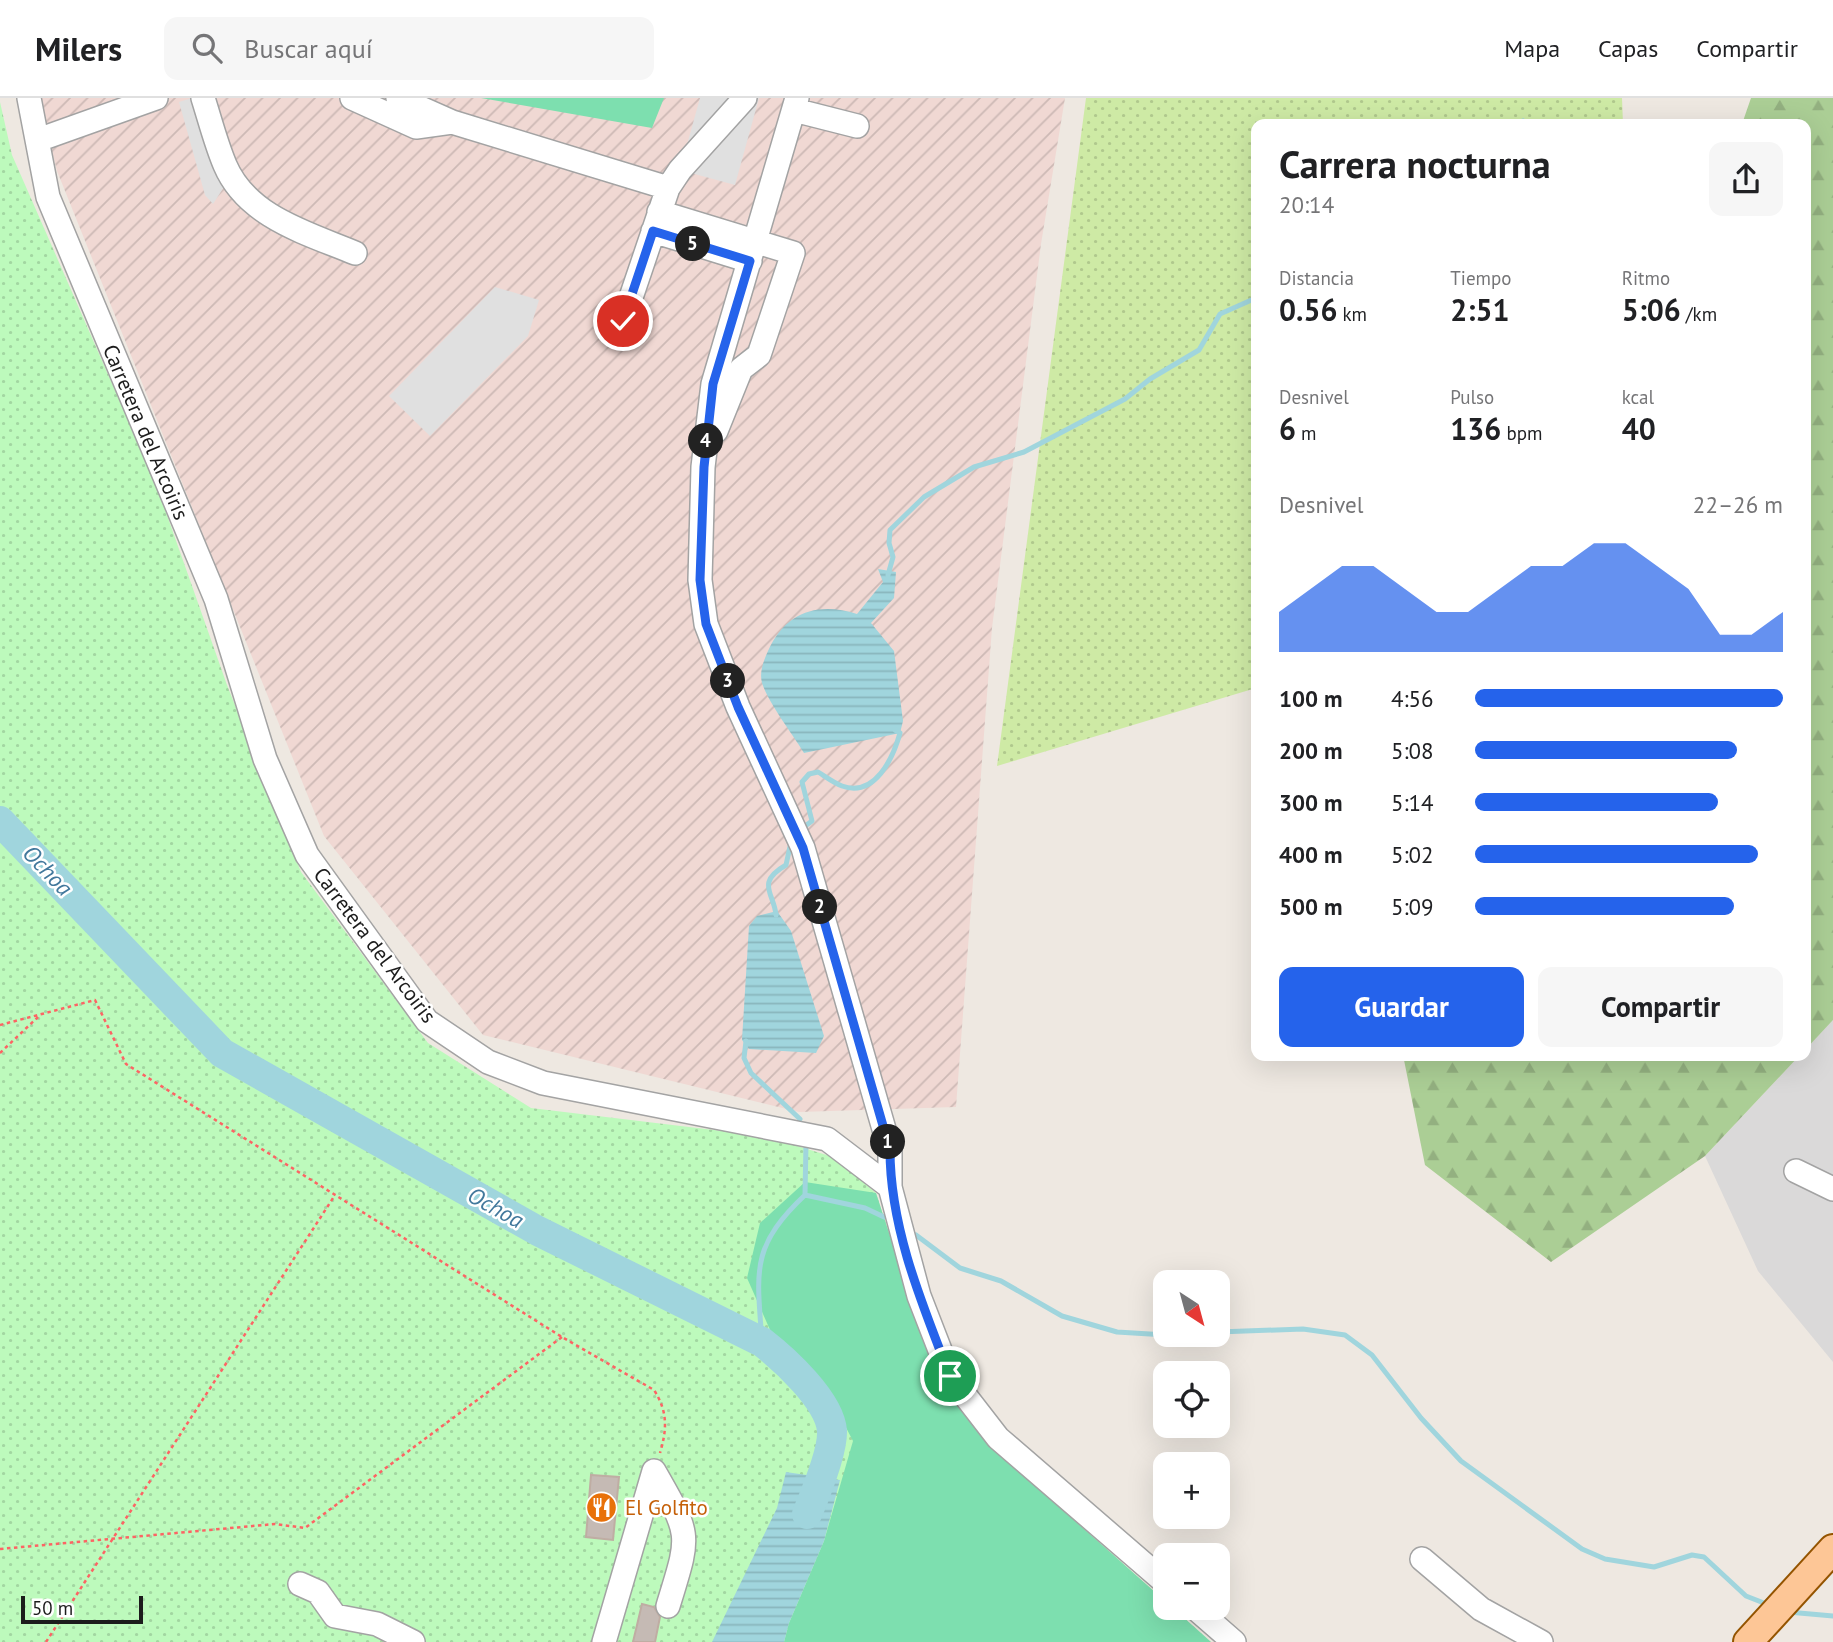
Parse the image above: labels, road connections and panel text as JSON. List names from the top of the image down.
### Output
{
  "streets": {
    "street": ["Carretera del Arcoiris"]
  },
  "water": ["Ochoa"],
  "places": {
    "restaurant": ["El Golfito"]
  },
  "scale_bar": "50 m",
  "north": "bottom right",
  "page": {
    "header": "Milers",
    "search": "Buscar aquí",
    "nav": ["Mapa", "Capas", "Compartir"],
    "heading": ["Carrera nocturna", "20:14"],
    "pins": [
      "5",
      "4",
      "3",
      "2",
      "1"
    ],
    "stats": [
      ["Distancia", "0.56 km"],
      ["Tiempo", "2:51"],
      ["Ritmo", "5:06 /km"],
      ["Desnivel", "6 m"],
      ["Pulso", "136 bpm"],
      ["kcal", "40"]
    ],
    "chart": ["Desnivel", "22–26 m"],
    "list": [
      {
        "name": "100 m",
        "note": "4:56"
      },
      {
        "name": "200 m",
        "note": "5:08"
      },
      {
        "name": "300 m",
        "note": "5:14"
      },
      {
        "name": "400 m",
        "note": "5:02"
      },
      {
        "name": "500 m",
        "note": "5:09"
      }
    ],
    "buttons": ["Guardar", "Compartir"],
    "map_buttons": ["+", "−"],
    "scale": "50 m"
  }
}
